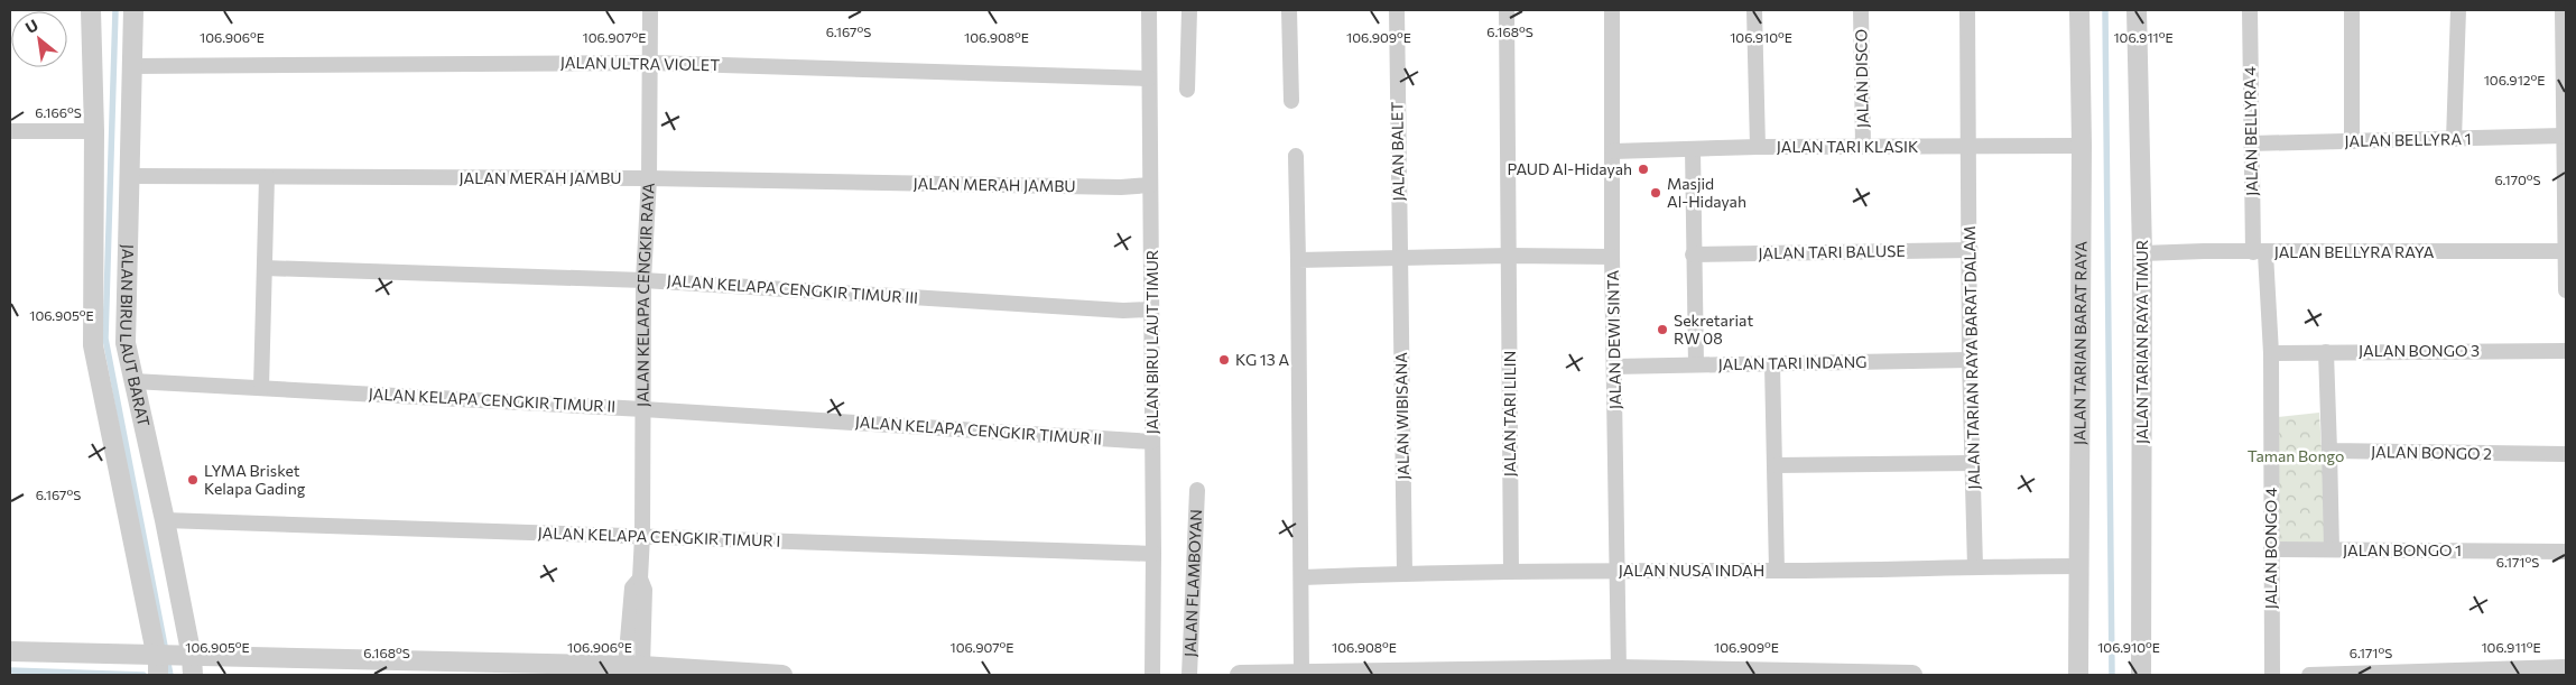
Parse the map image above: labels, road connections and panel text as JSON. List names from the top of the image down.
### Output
{
  "streets": {
    "street": [
      "JALAN ULTRA VIOLET",
      "JALAN DISCO",
      "JALAN BELLYRA 4",
      "JALAN BELLYRA 1",
      "JALAN TARI KLASIK",
      "JALAN BALET",
      "JALAN MERAH JAMBU",
      "JALAN TARI BALUSE",
      "JALAN BELLYRA RAYA",
      "JALAN KELAPA CENGKIR TIMUR III",
      "JALAN KELAPA CENGKIR RAYA",
      "JALAN BIRU LAUT BARAT",
      "JALAN DEWI SINTA",
      "JALAN BIRU LAUT TIMUR",
      "JALAN TARIAN BARAT RAYA",
      "JALAN TARIAN RAYA TIMUR",
      "JALAN BONGO 3",
      "JALAN TARIAN RAYA BARAT DALAM",
      "JALAN TARI INDANG",
      "JALAN KELAPA CENGKIR TIMUR II",
      "JALAN TARI LILIN",
      "JALAN WIBISANA",
      "JALAN BONGO 2",
      "JALAN KELAPA CENGKIR TIMUR I",
      "JALAN BONGO 4",
      "JALAN BONGO 1",
      "JALAN NUSA INDAH",
      "JALAN FLAMBOYAN"
    ]
  },
  "crossings": [
    ["JALAN ULTRA VIOLET", "JALAN KELAPA CENGKIR RAYA"],
    ["JALAN ULTRA VIOLET", "JALAN BIRU LAUT BARAT"],
    ["JALAN ULTRA VIOLET", "JALAN BIRU LAUT TIMUR"],
    ["JALAN DISCO", "JALAN TARI KLASIK"],
    ["JALAN BELLYRA 4", "JALAN BELLYRA 1"],
    ["JALAN BELLYRA 4", "JALAN BELLYRA RAYA"],
    ["JALAN BELLYRA 4", "JALAN BONGO 4"],
    ["JALAN TARI KLASIK", "JALAN DEWI SINTA"],
    ["JALAN TARI KLASIK", "JALAN TARIAN BARAT RAYA"],
    ["JALAN TARI KLASIK", "JALAN TARIAN RAYA BARAT DALAM"],
    ["JALAN BALET", "JALAN WIBISANA"],
    ["JALAN MERAH JAMBU", "JALAN KELAPA CENGKIR RAYA"],
    ["JALAN MERAH JAMBU", "JALAN BIRU LAUT BARAT"],
    ["JALAN MERAH JAMBU", "JALAN BIRU LAUT TIMUR"],
    ["JALAN TARI BALUSE", "JALAN TARIAN RAYA BARAT DALAM"],
    ["JALAN BELLYRA RAYA", "JALAN TARIAN RAYA TIMUR"],
    ["JALAN BELLYRA RAYA", "JALAN BONGO 4"],
    ["JALAN KELAPA CENGKIR TIMUR III", "JALAN KELAPA CENGKIR RAYA"],
    ["JALAN KELAPA CENGKIR TIMUR III", "JALAN BIRU LAUT TIMUR"],
    ["JALAN KELAPA CENGKIR RAYA", "JALAN KELAPA CENGKIR TIMUR II"],
    ["JALAN KELAPA CENGKIR RAYA", "JALAN KELAPA CENGKIR TIMUR I"],
    ["JALAN BIRU LAUT BARAT", "JALAN KELAPA CENGKIR TIMUR II"],
    ["JALAN BIRU LAUT BARAT", "JALAN KELAPA CENGKIR TIMUR I"],
    ["JALAN DEWI SINTA", "JALAN TARI INDANG"],
    ["JALAN DEWI SINTA", "JALAN NUSA INDAH"],
    ["JALAN BIRU LAUT TIMUR", "JALAN KELAPA CENGKIR TIMUR II"],
    ["JALAN BIRU LAUT TIMUR", "JALAN KELAPA CENGKIR TIMUR I"],
    ["JALAN TARIAN BARAT RAYA", "JALAN NUSA INDAH"],
    ["JALAN BONGO 3", "JALAN BONGO 4"],
    ["JALAN TARIAN RAYA BARAT DALAM", "JALAN TARI INDANG"],
    ["JALAN TARIAN RAYA BARAT DALAM", "JALAN NUSA INDAH"],
    ["JALAN TARI LILIN", "JALAN NUSA INDAH"],
    ["JALAN WIBISANA", "JALAN NUSA INDAH"],
    ["JALAN BONGO 4", "JALAN BONGO 1"]
  ],
  "parks": ["Taman Bongo"],
  "places": [
    "PAUD Al-Hidayah",
    "Masjid Al-Hidayah",
    "Sekretariat RW 08",
    "KG 13 A",
    "LYMA Brisket Kelapa Gading"
  ],
  "north": "top left",
  "coordinates": [
    "6.167°S",
    "6.168°S",
    "106.906°E",
    "106.907°E",
    "106.908°E",
    "106.909°E",
    "106.910°E",
    "106.911°E",
    "106.912°E",
    "6.166°S",
    "6.170°S",
    "106.905°E",
    "6.171°S"
  ]
}
